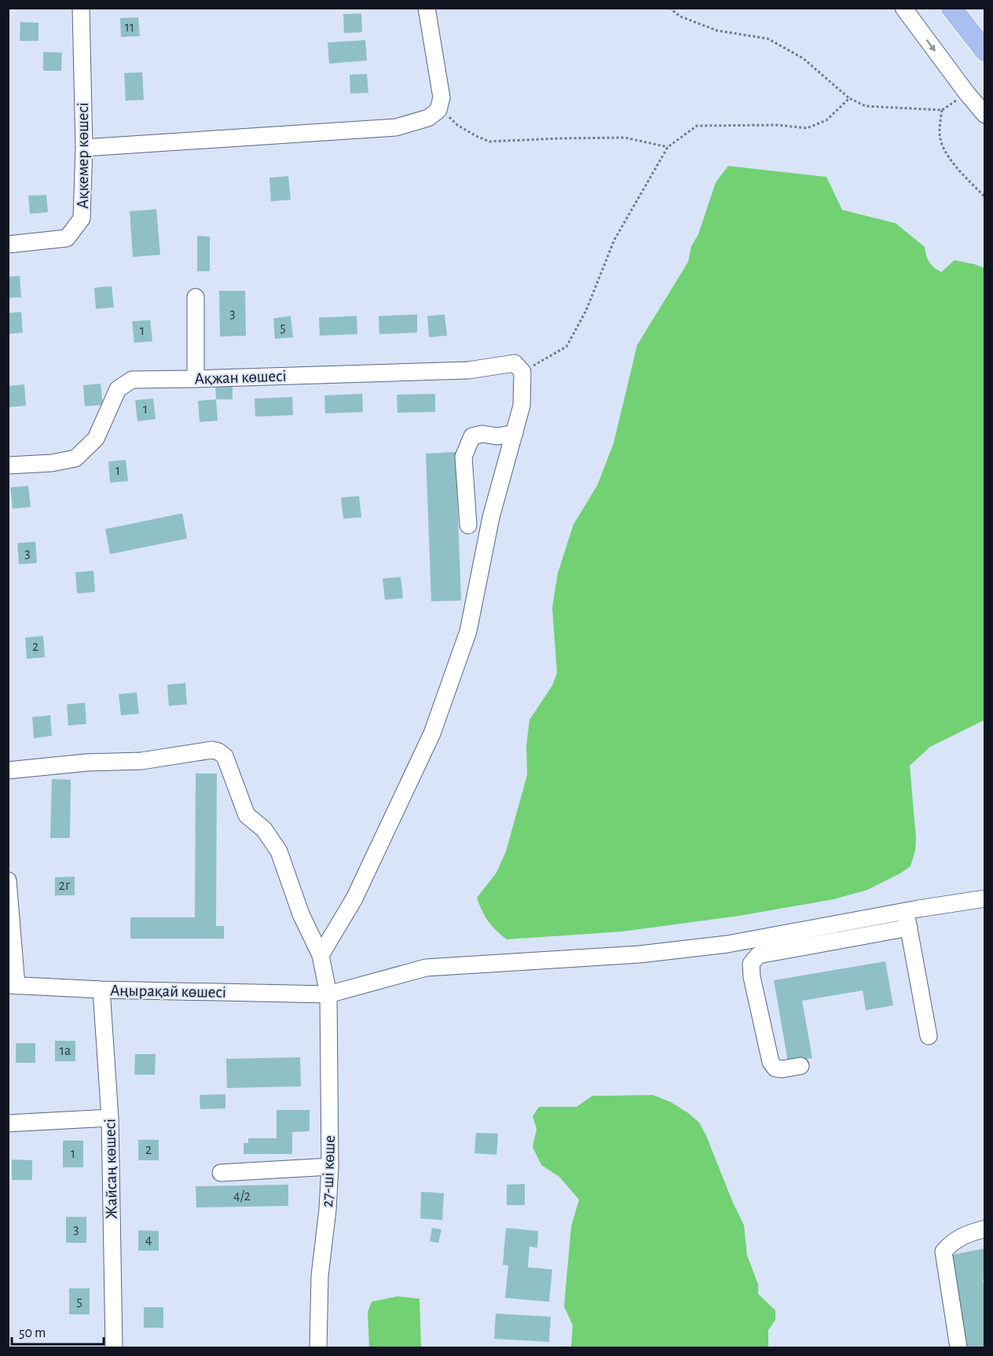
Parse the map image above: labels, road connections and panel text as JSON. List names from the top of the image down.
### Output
{
  "streets": {
    "street": [
      "Ақкемер көшесі",
      "Ақжан көшесі",
      "Аңырақай көшесі",
      "Жайсаң көшесі",
      "27-ші көше"
    ]
  },
  "crossings": [
    ["Аңырақай көшесі", "Жайсаң көшесі"],
    ["Аңырақай көшесі", "27-ші көше"]
  ],
  "house_numbers": [
    "11",
    "3",
    "5",
    "1",
    "1",
    "1",
    "3",
    "2",
    "2г",
    "1а",
    "2",
    "1",
    "4/2",
    "3",
    "4",
    "5"
  ],
  "scale_bar": "50 m"
}
